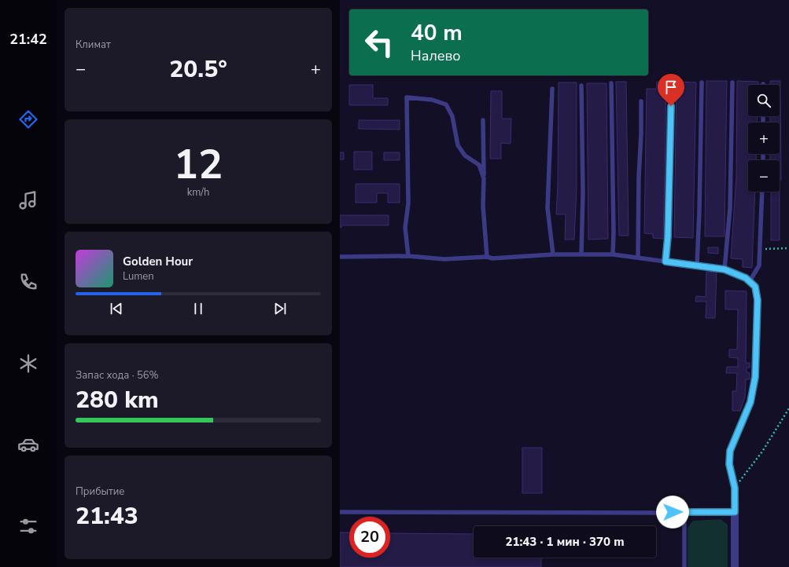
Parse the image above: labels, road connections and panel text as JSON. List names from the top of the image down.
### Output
{
  "page": {
    "tabs": "21:42",
    "tile": [
      "Климат",
      ["12", "km/h"],
      ["Запас хода · 56%", "280 km"],
      ["Прибытие", "21:43"]
    ],
    "turn": ["40 m", "Налево"],
    "heat": ["−", "20.5°", "+"],
    "map_buttons": ["+", "−"],
    "song": ["Golden Hour", "Lumen"],
    "limit": "20",
    "trip": "21:43 · 1 мин · 370 m"
  }
}
